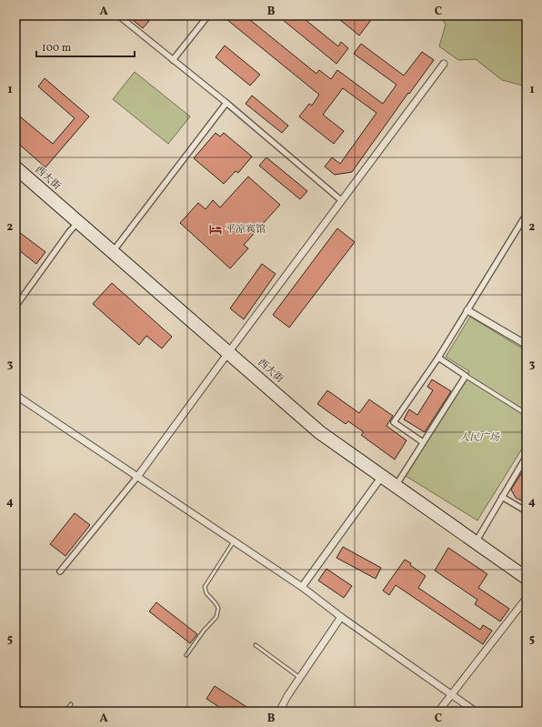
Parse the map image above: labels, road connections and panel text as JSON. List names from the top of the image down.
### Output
{
  "streets": {
    "main road": ["西大街"]
  },
  "parks": ["人民广场"],
  "places": {
    "hotel": ["平凉宾馆"]
  },
  "scale_bar": "100 m",
  "grid": {
    "columns": ["A", "B", "C"],
    "rows": [
      "1",
      "2",
      "3",
      "4",
      "5"
    ]
  }
}
